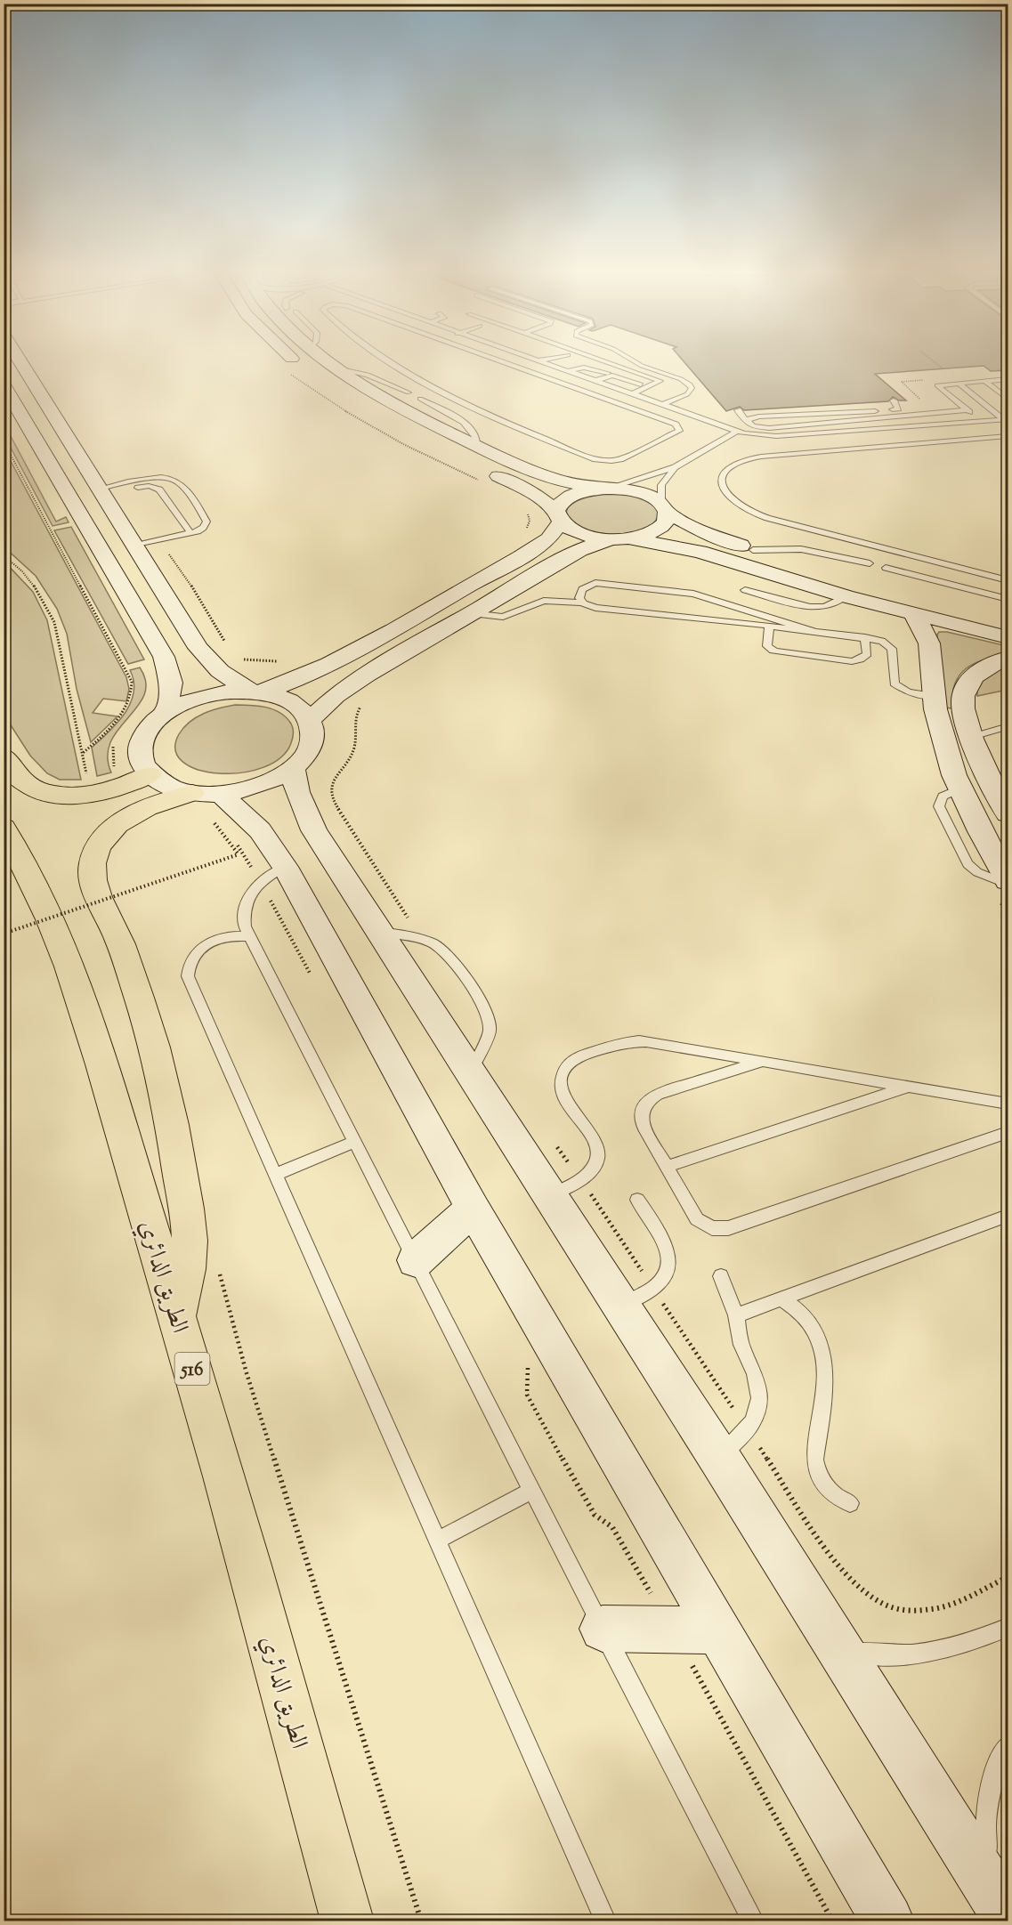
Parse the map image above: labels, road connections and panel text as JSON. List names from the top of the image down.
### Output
{
  "streets": {
    "highway": ["الطريق الدائري", "516"]
  }
}
